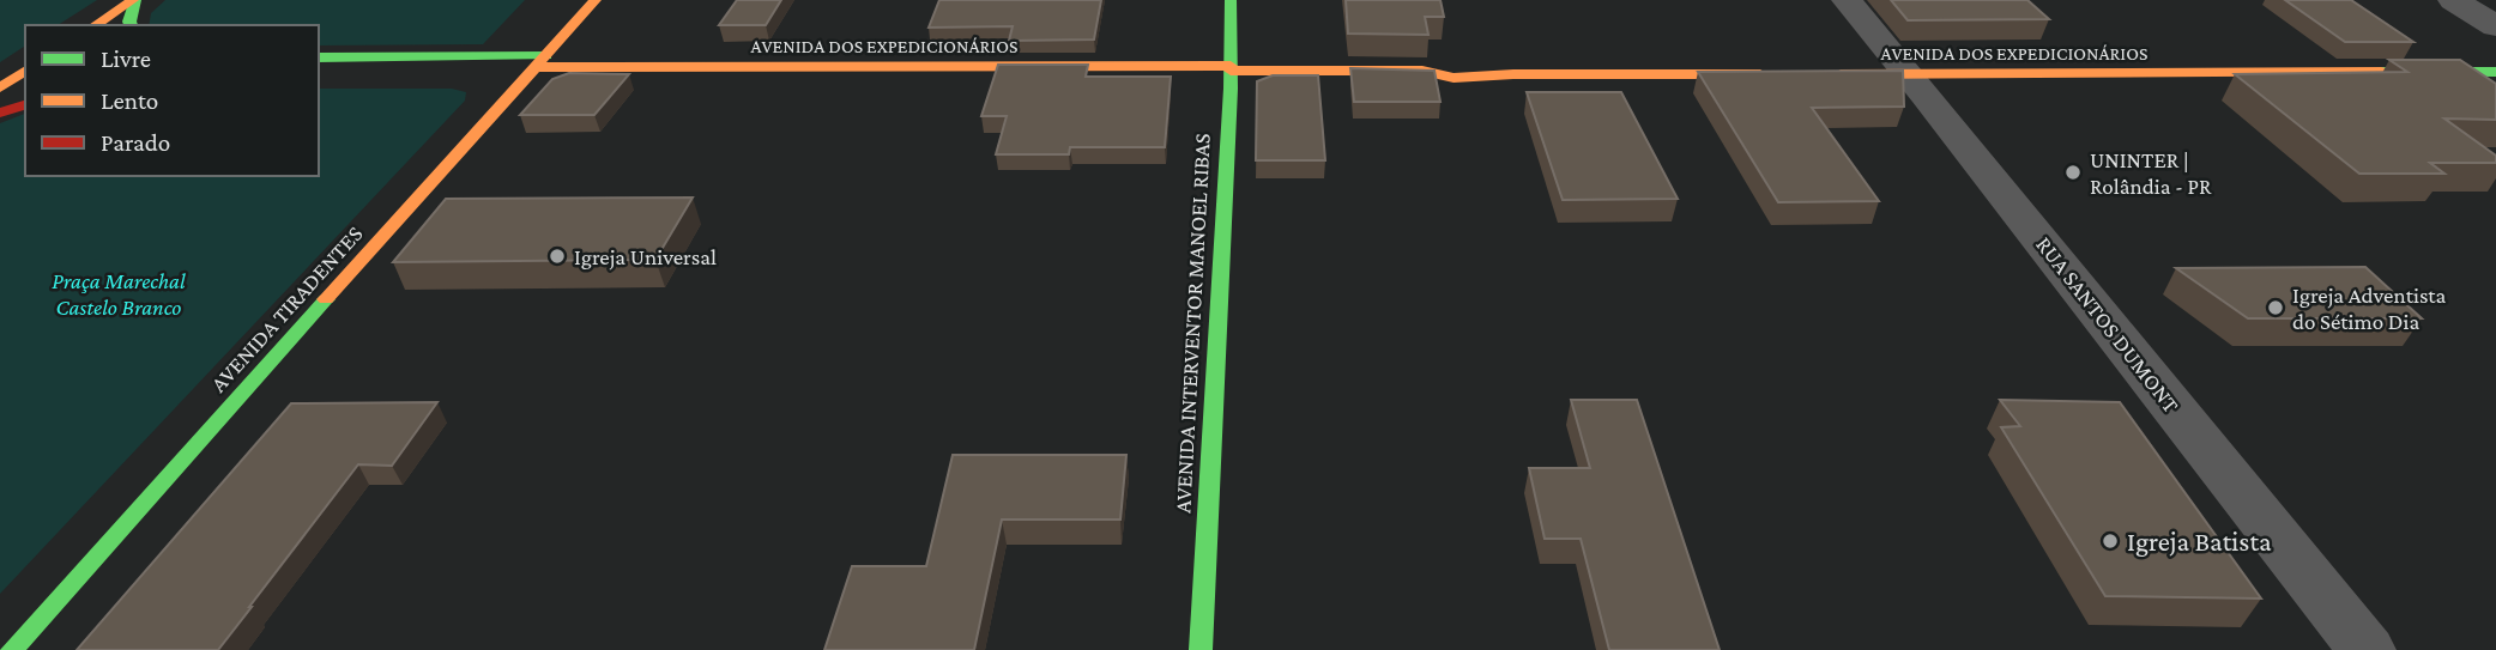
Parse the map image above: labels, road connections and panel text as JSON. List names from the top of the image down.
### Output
{
  "streets": {
    "street": [
      "AVENIDA DOS EXPEDICIONÁRIOS",
      "AVENIDA TIRADENTES",
      "AVENIDA INTERVENTOR MANOEL RIBAS",
      "RUA SANTOS DUMONT"
    ]
  },
  "crossings": [
    ["AVENIDA DOS EXPEDICIONÁRIOS", "AVENIDA TIRADENTES"],
    ["AVENIDA DOS EXPEDICIONÁRIOS", "AVENIDA INTERVENTOR MANOEL RIBAS"],
    ["AVENIDA DOS EXPEDICIONÁRIOS", "RUA SANTOS DUMONT"]
  ],
  "parks": ["Praça Marechal Castelo Branco"],
  "places": [
    "UNINTER | Rolândia - PR",
    "Igreja Universal",
    "Igreja Adventista do Sétimo Dia",
    "Igreja Batista"
  ],
  "legend": ["Livre", "Lento", "Parado"]
}
